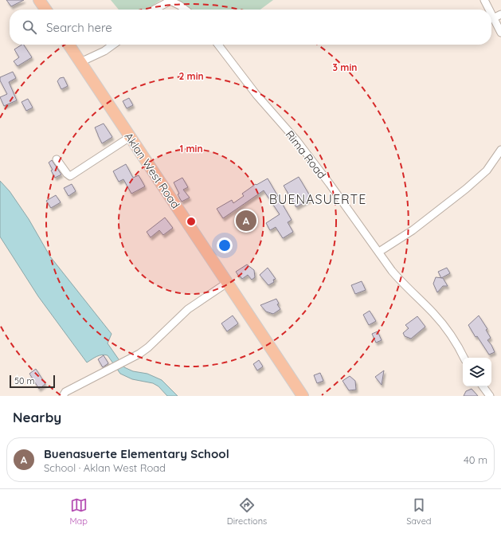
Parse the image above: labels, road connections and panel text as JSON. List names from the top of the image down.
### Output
{
  "streets": {
    "main road": ["Aklan West Road"],
    "street": ["Rima Road"]
  },
  "districts": ["BUENASUERTE"],
  "scale_bar": "50 m",
  "page": {
    "search": "Search here",
    "pins": "A",
    "scale": "50 m",
    "heading": "Nearby",
    "list": [
      {
        "mark": "A",
        "name": "Buenasuerte Elementary School",
        "note": "School · Aklan West Road",
        "value": "40 m"
      }
    ],
    "nav": ["Map", "Directions", "Saved"]
  },
  "rings": ["3 min", "2 min", "1 min"]
}
